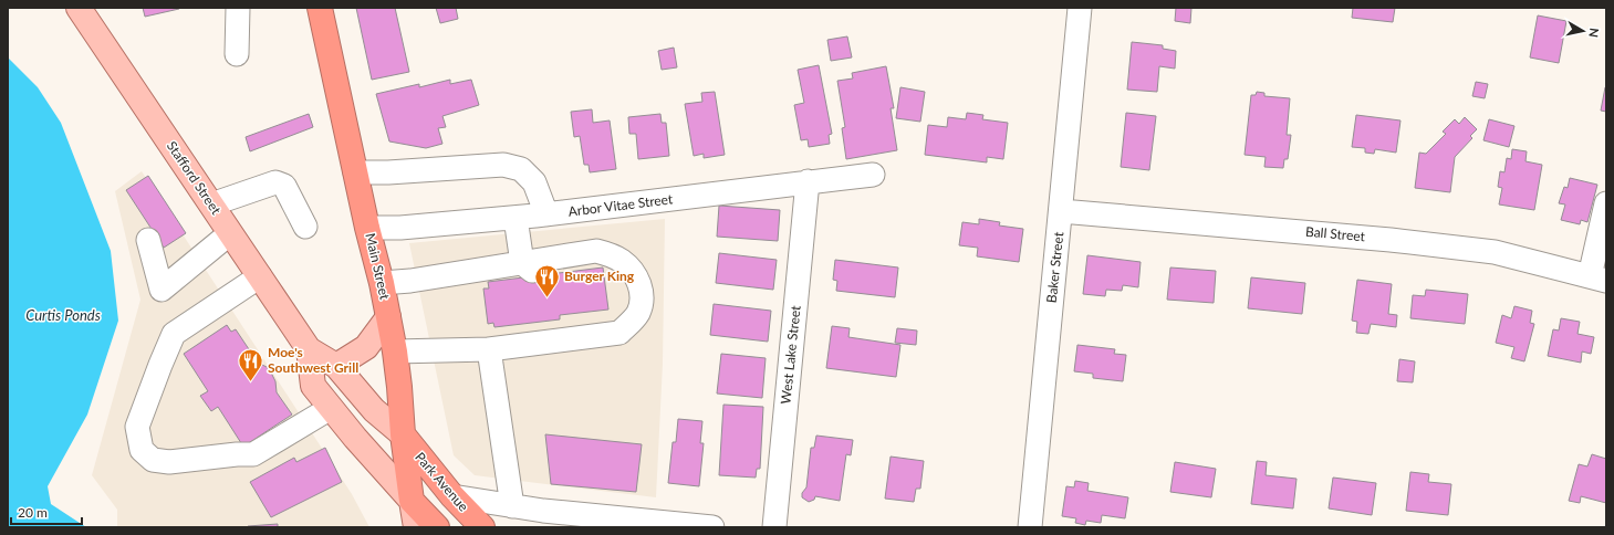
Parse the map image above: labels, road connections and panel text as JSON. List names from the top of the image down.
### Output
{
  "streets": {
    "highway": ["Main Street", "Park Avenue"],
    "main road": ["Stafford Street"],
    "street": [
      "Arbor Vitae Street",
      "Ball Street",
      "Baker Street",
      "West Lake Street"
    ]
  },
  "crossings": [
    ["Stafford Street", "Main Street"],
    ["Stafford Street", "Park Avenue"],
    ["Arbor Vitae Street", "Main Street"],
    ["Arbor Vitae Street", "West Lake Street"],
    ["Ball Street", "Baker Street"],
    ["Main Street", "Park Avenue"]
  ],
  "water": ["Curtis Ponds"],
  "places": {
    "restaurant": ["Burger King", "Moe's Southwest Grill"]
  },
  "scale_bar": "20 m",
  "north": "right"
}
